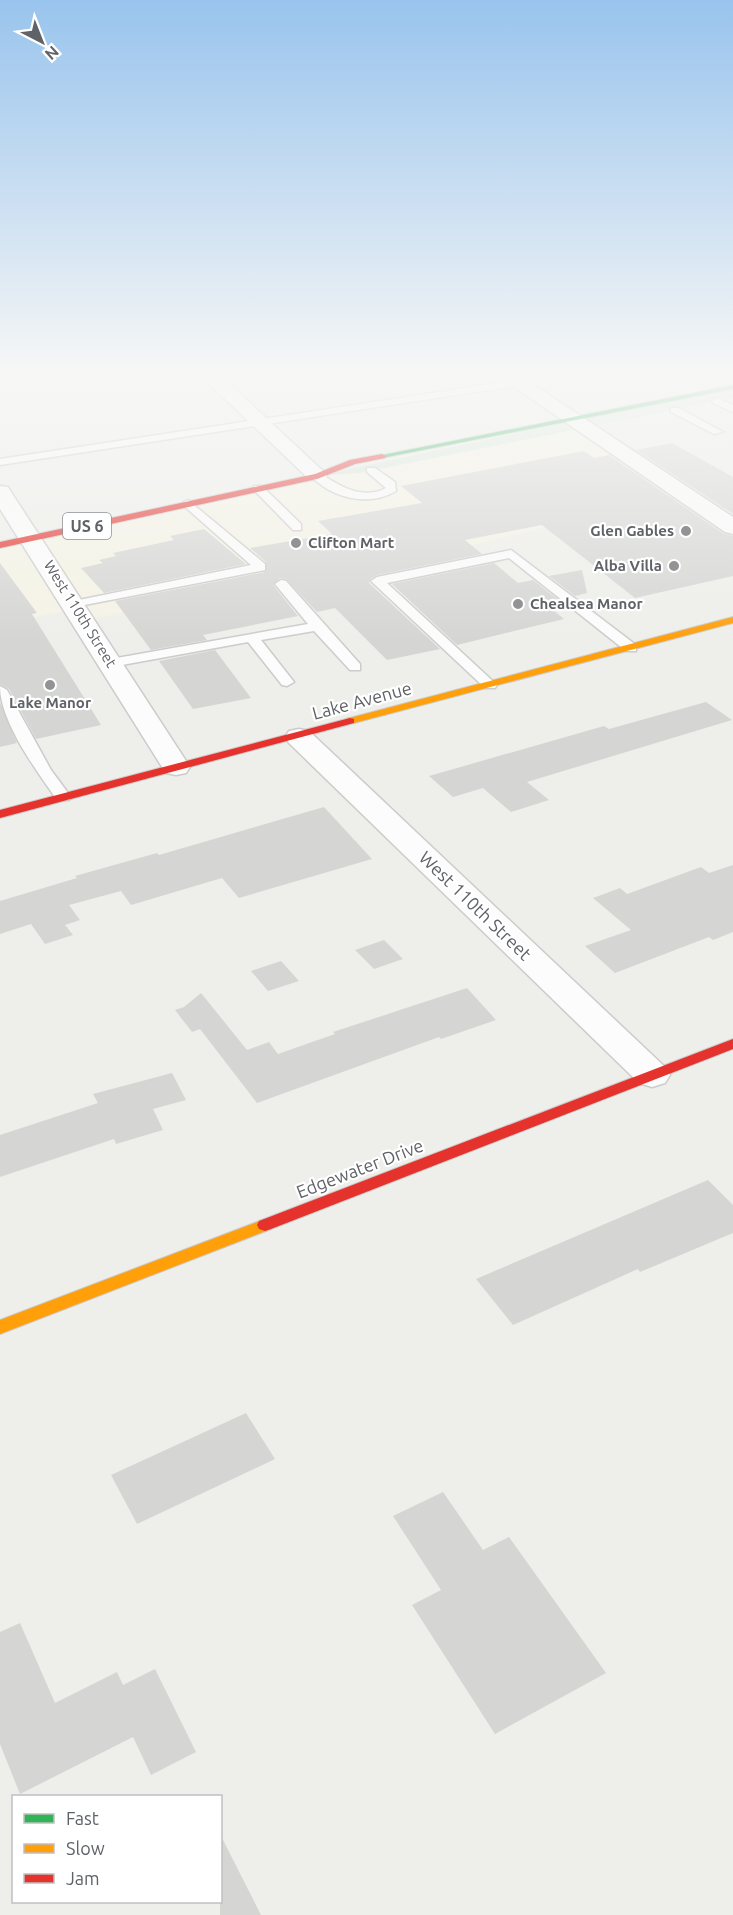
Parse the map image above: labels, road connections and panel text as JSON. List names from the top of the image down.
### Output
{
  "streets": {
    "main road": ["US 6", "Lake Avenue", "Edgewater Drive"],
    "street": ["West 110th Street"]
  },
  "crossings": [
    ["US 6", "West 110th Street"],
    ["West 110th Street", "Lake Avenue"],
    ["West 110th Street", "Edgewater Drive"]
  ],
  "places": [
    "Glen Gables",
    "Clifton Mart",
    "Alba Villa",
    "Chealsea Manor",
    "Lake Manor"
  ],
  "legend": ["Fast", "Slow", "Jam"],
  "north": "bottom right"
}
